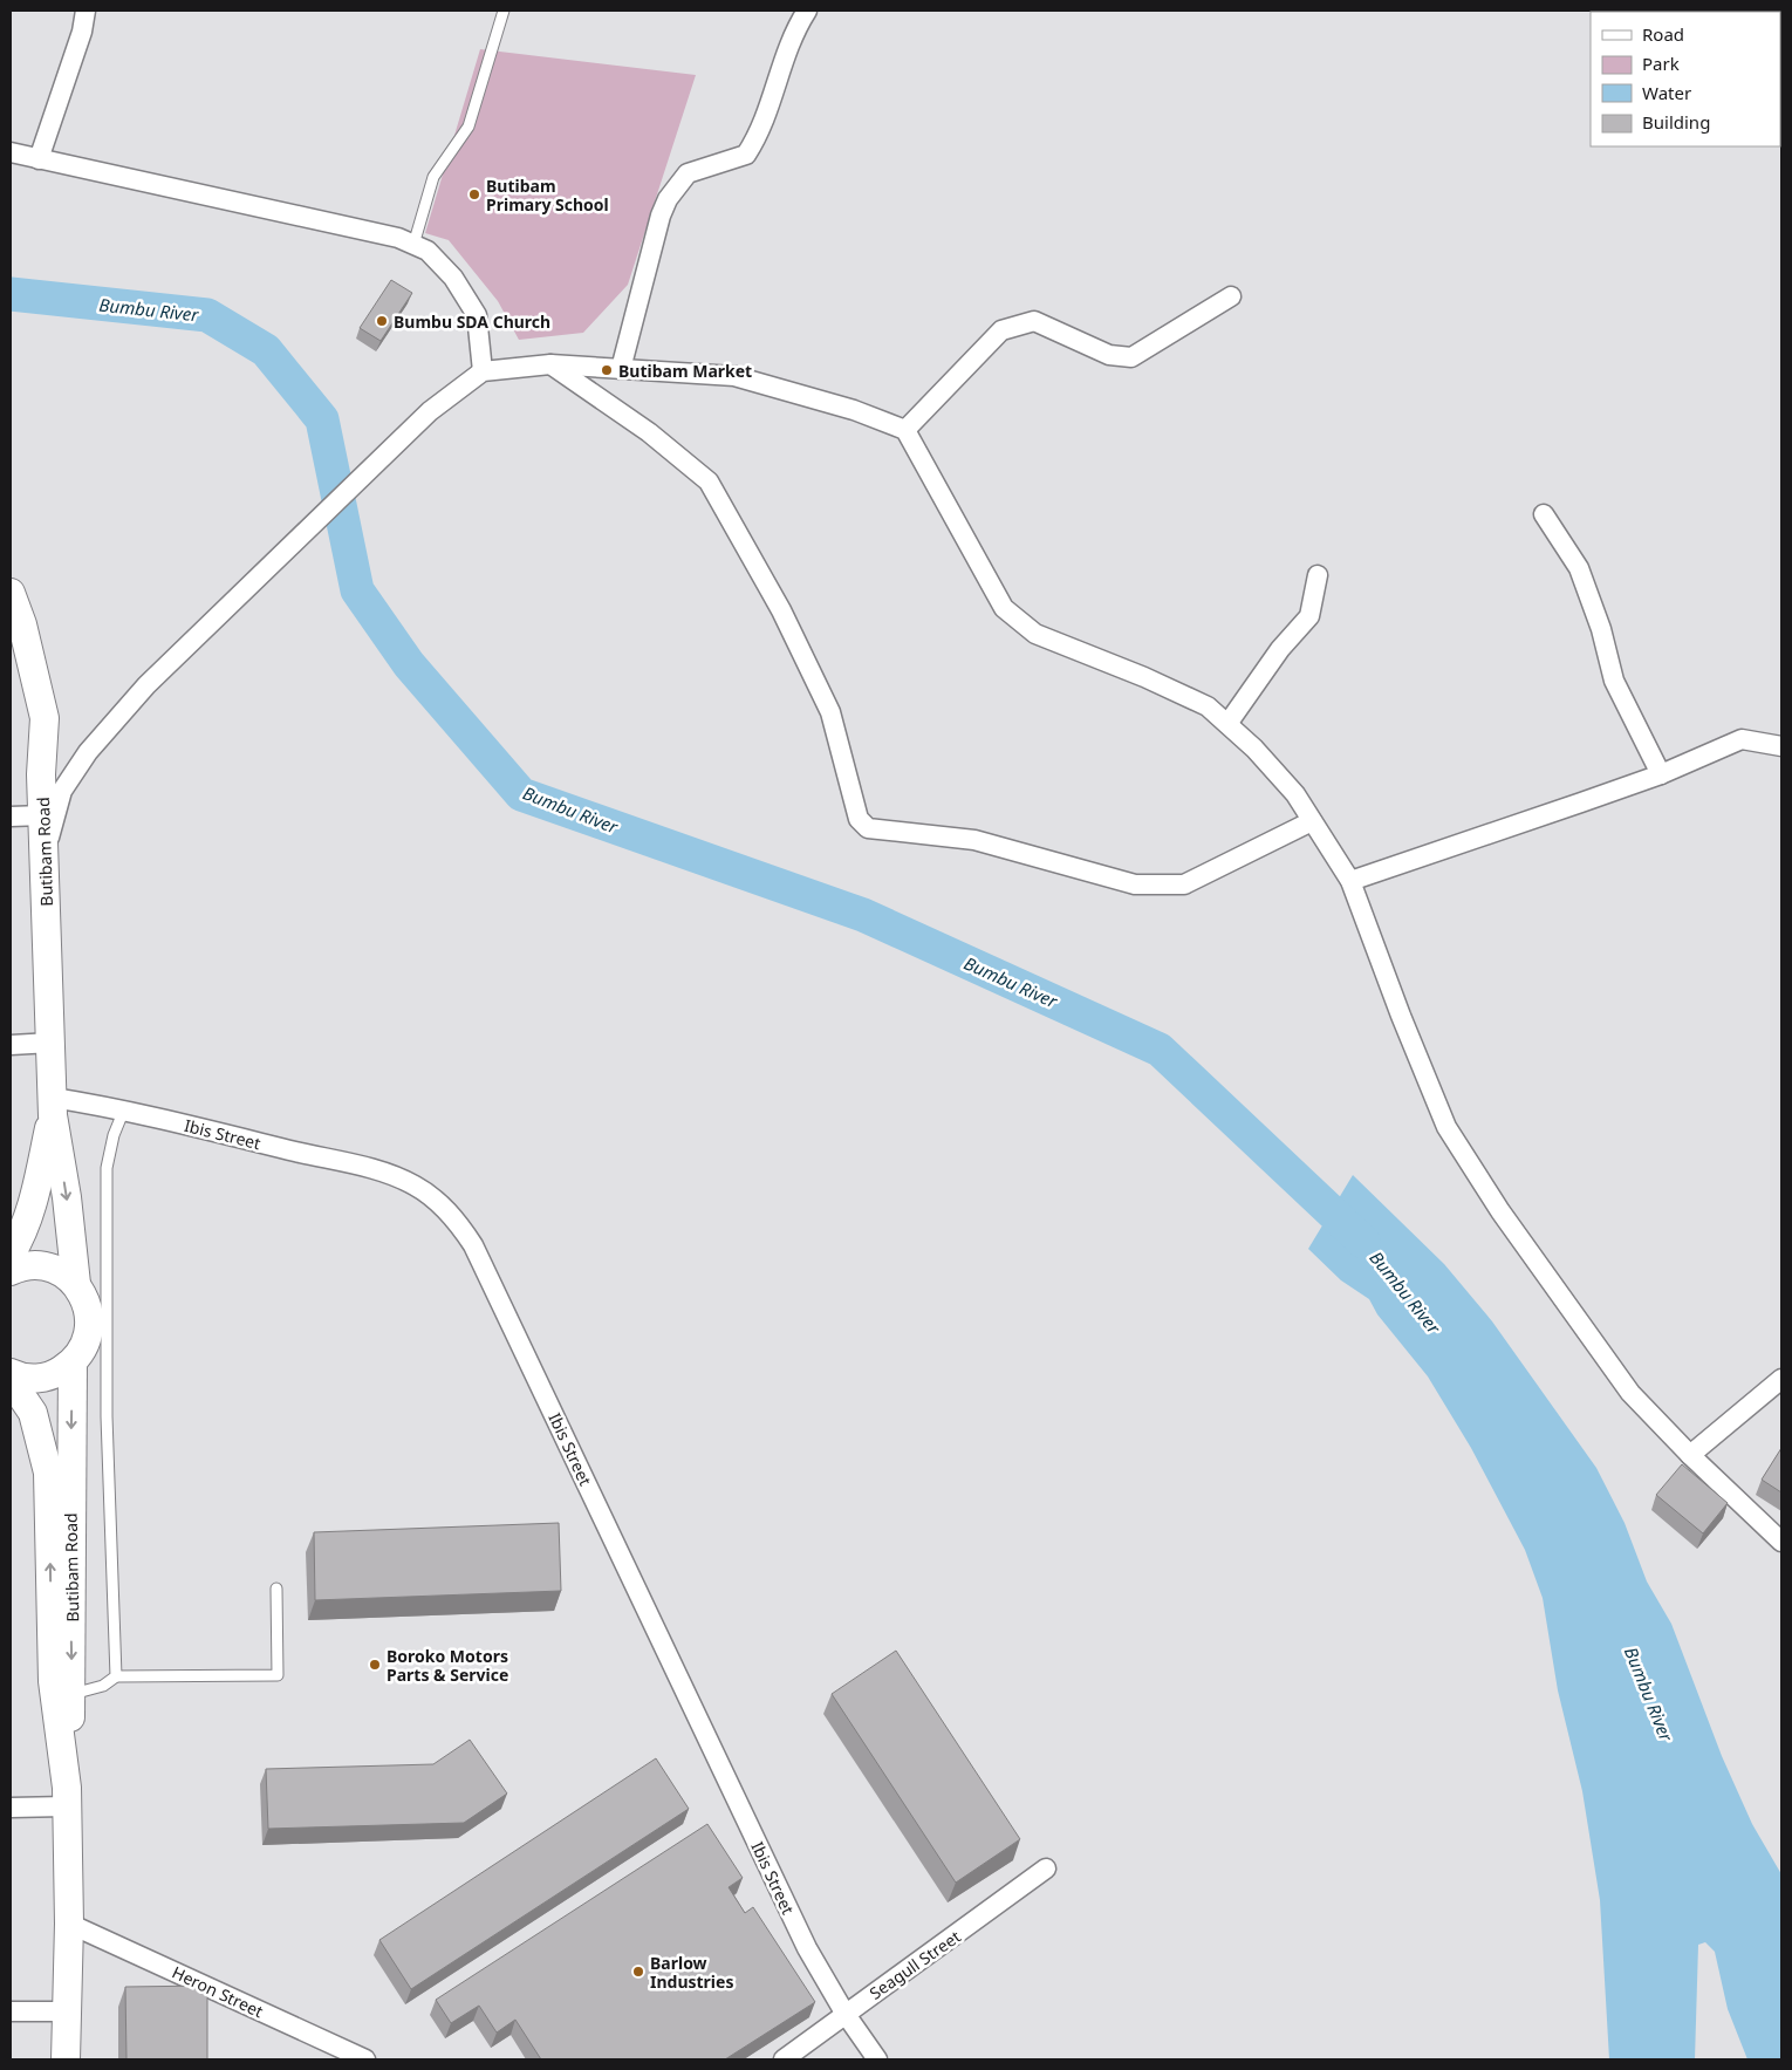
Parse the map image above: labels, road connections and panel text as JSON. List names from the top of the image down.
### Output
{
  "streets": {
    "main road": ["Butibam Road"],
    "street": ["Ibis Street", "Seagull Street", "Heron Street"]
  },
  "crossings": [
    ["Butibam Road", "Ibis Street"],
    ["Butibam Road", "Heron Street"],
    ["Ibis Street", "Seagull Street"]
  ],
  "water": ["Bumbu River"],
  "places": [
    "Butibam Primary School",
    "Bumbu SDA Church",
    "Butibam Market",
    "Boroko Motors Parts & Service",
    "Barlow Industries"
  ],
  "legend": [
    "Road",
    "Park",
    "Water",
    "Building"
  ]
}
